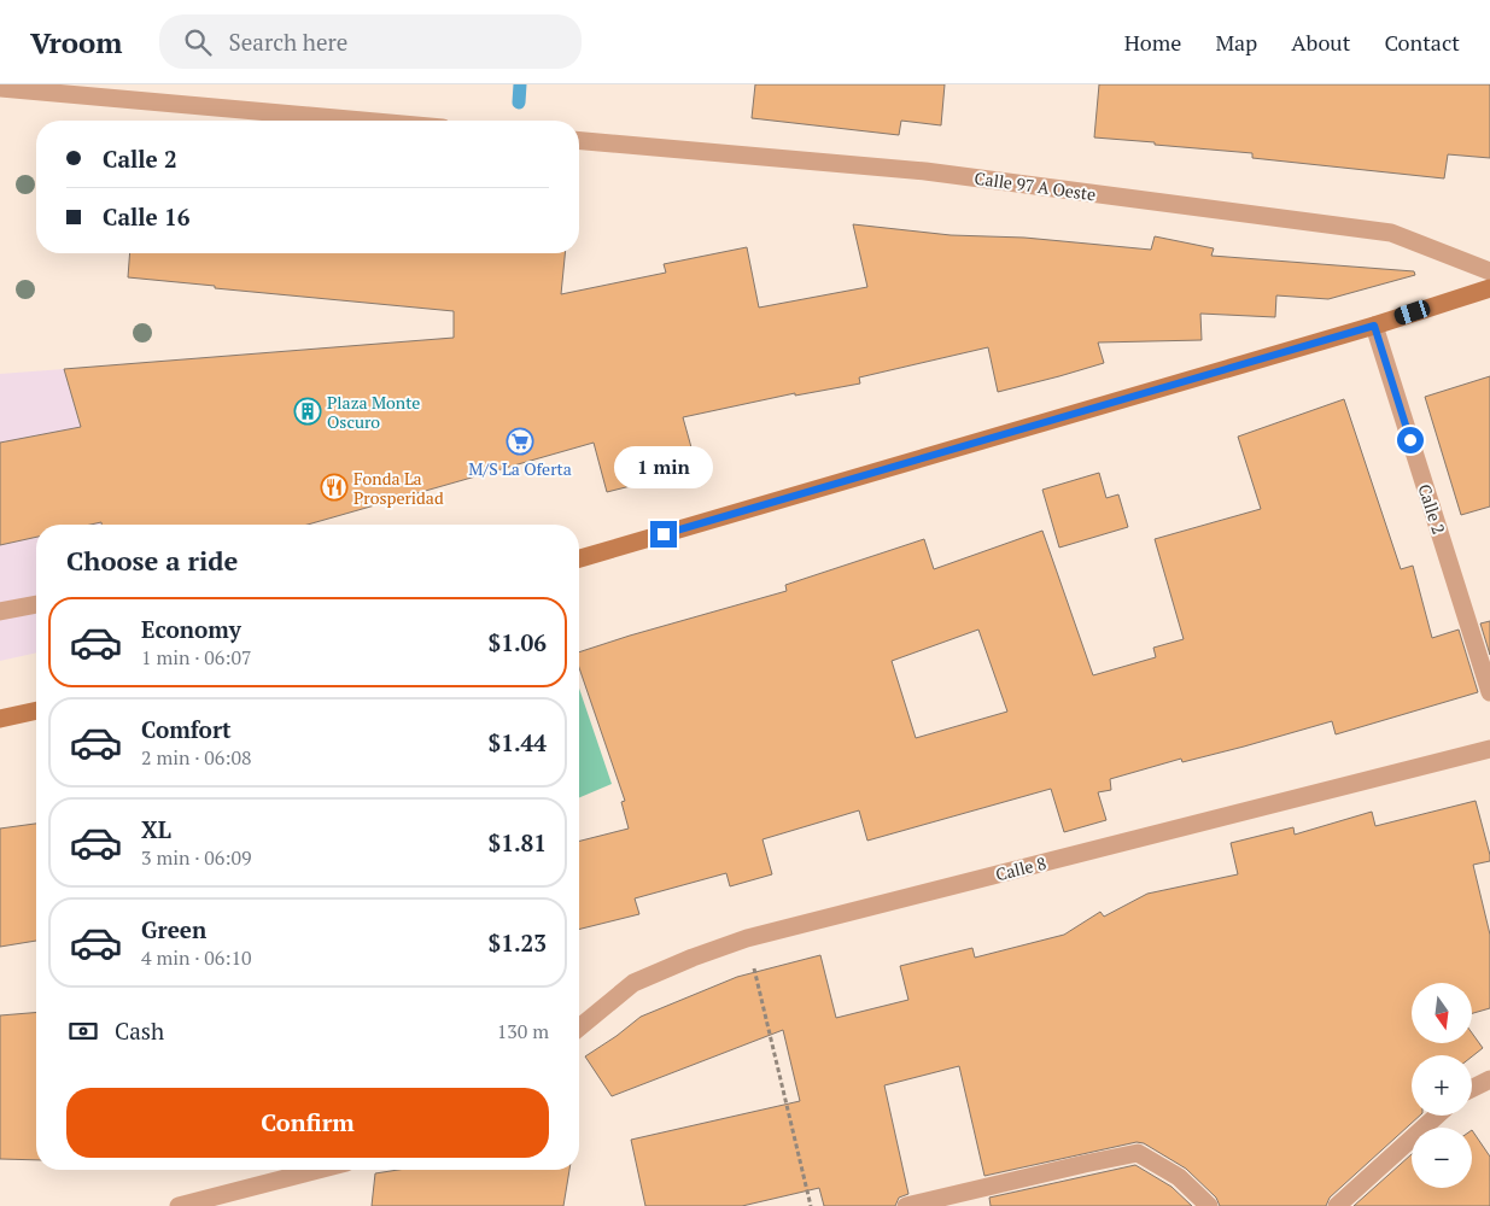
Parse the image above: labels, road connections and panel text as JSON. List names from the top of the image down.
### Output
{
  "streets": {
    "street": ["Calle 97 A Oeste", "Calle 2", "Calle 8"]
  },
  "places": {
    "building": ["Plaza Monte Oscuro"],
    "supermarket": ["M/S La Oferta"],
    "restaurant": ["Fonda La Prosperidad"]
  },
  "north": "bottom",
  "page": {
    "header": "Vroom",
    "search": "Search here",
    "nav": [
      "Home",
      "Map",
      "About",
      "Contact"
    ],
    "banner": ["Calle 2", "Calle 16"],
    "bubble": "1 min",
    "heading": "Choose a ride",
    "list": [
      {
        "name": "Economy",
        "note": "1 min · 06:07",
        "value": "$1.06"
      },
      {
        "name": "Comfort",
        "note": "2 min · 06:08",
        "value": "$1.44"
      },
      {
        "name": "XL",
        "note": "3 min · 06:09",
        "value": "$1.81"
      },
      {
        "name": "Green",
        "note": "4 min · 06:10",
        "value": "$1.23"
      }
    ],
    "map_buttons": ["+", "−"],
    "pay": ["Cash", "130 m"],
    "buttons": "Confirm"
  }
}
